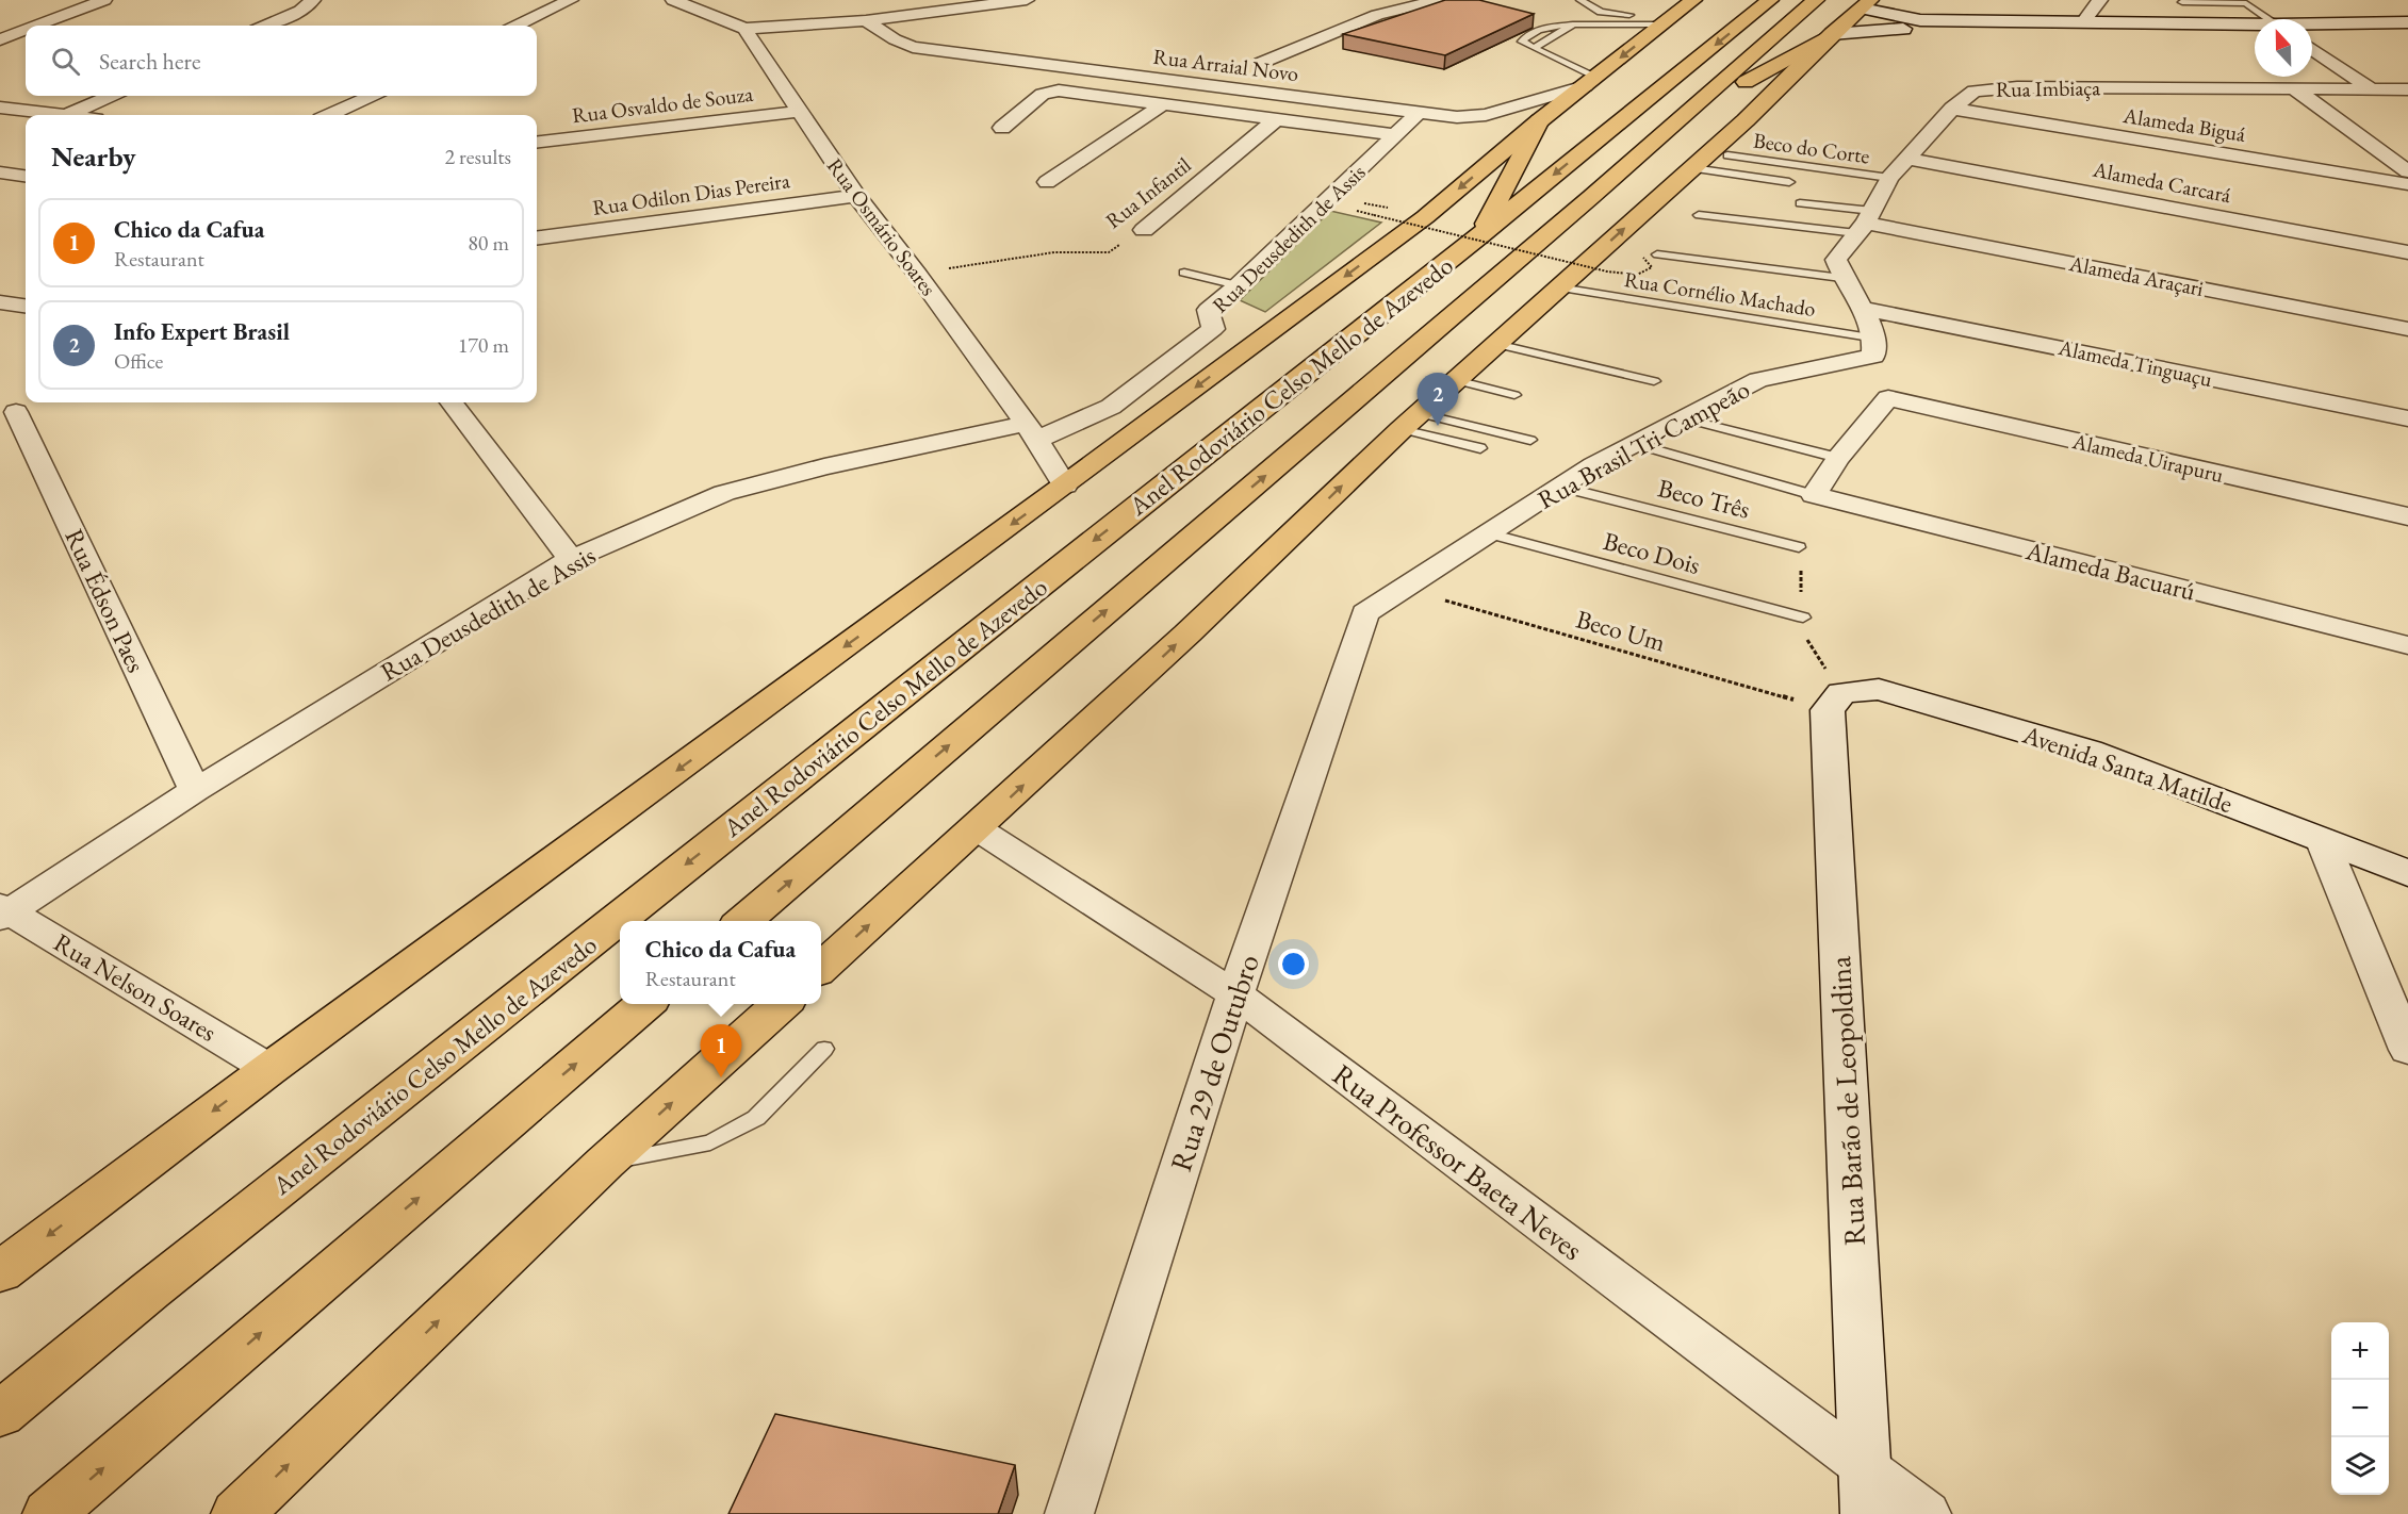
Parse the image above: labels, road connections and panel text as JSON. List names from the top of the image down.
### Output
{
  "streets": {
    "main road": ["Anel Rodoviário Celso Mello de Azevedo"],
    "street": [
      "Rua Arraial Novo",
      "Rua Imbiaça",
      "Rua Osvaldo de Souza",
      "Alameda Biguá",
      "Alameda Carcará",
      "Rua Infantil",
      "Rua Odilon Dias Pereira",
      "Rua Osmário Soares",
      "Rua Deusdedith de Assis",
      "Alameda Araçari",
      "Alameda Tinguaçu",
      "Rua Brasil Tri-Campeão",
      "Alameda Uirapuru",
      "Alameda Bacuarú",
      "Rua Édson Paes",
      "Avenida Santa Matilde",
      "Rua Nelson Soares",
      "Rua 29 de Outubro",
      "Rua Barão de Leopoldina",
      "Rua Professor Baeta Neves"
    ],
    "lane": [
      "Beco do Corte",
      "Rua Cornélio Machado",
      "Beco Três",
      "Beco Dois"
    ],
    "path": ["Beco Um"]
  },
  "crossings": [
    ["Rua Arraial Novo", "Rua Deusdedith de Assis"],
    ["Rua Arraial Novo", "Anel Rodoviário Celso Mello de Azevedo"],
    ["Rua Imbiaça", "Alameda Biguá"],
    ["Rua Imbiaça", "Beco do Corte"],
    ["Rua Imbiaça", "Alameda Carcará"],
    ["Rua Imbiaça", "Alameda Araçari"],
    ["Rua Osvaldo de Souza", "Rua Osmário Soares"],
    ["Rua Infantil", "Rua Osmário Soares"],
    ["Rua Odilon Dias Pereira", "Rua Osmário Soares"],
    ["Rua Osmário Soares", "Rua Deusdedith de Assis"],
    ["Rua Osmário Soares", "Anel Rodoviário Celso Mello de Azevedo"],
    ["Rua Deusdedith de Assis", "Rua Édson Paes"],
    ["Rua Deusdedith de Assis", "Rua Nelson Soares"],
    ["Rua Cornélio Machado", "Rua Brasil Tri-Campeão"],
    ["Anel Rodoviário Celso Mello de Azevedo", "Rua Nelson Soares"],
    ["Rua Brasil Tri-Campeão", "Beco Três"],
    ["Rua Brasil Tri-Campeão", "Beco Dois"],
    ["Rua Brasil Tri-Campeão", "Beco Um"],
    ["Rua Brasil Tri-Campeão", "Rua 29 de Outubro"],
    ["Beco Um", "Avenida Santa Matilde"],
    ["Beco Um", "Rua Barão de Leopoldina"],
    ["Avenida Santa Matilde", "Rua Barão de Leopoldina"],
    ["Rua 29 de Outubro", "Rua Professor Baeta Neves"],
    ["Rua Barão de Leopoldina", "Rua Professor Baeta Neves"]
  ],
  "north": "top",
  "page": {
    "search": "Search here",
    "heading": ["Nearby", "2 results"],
    "list": [
      {
        "mark": "1",
        "name": "Chico da Cafua",
        "note": "Restaurant",
        "value": "80 m"
      },
      {
        "mark": "2",
        "name": "Info Expert Brasil",
        "note": "Office",
        "value": "170 m"
      }
    ],
    "pins": ["2", "1"],
    "popup": ["Chico da Cafua", "Restaurant"],
    "map_buttons": ["+", "−"]
  }
}
